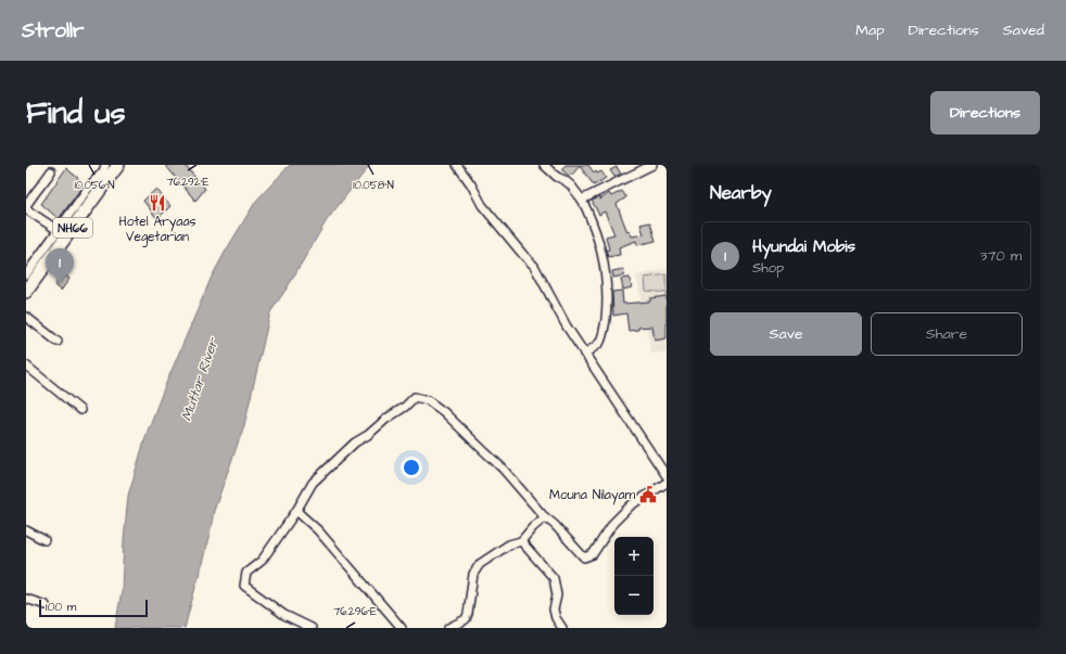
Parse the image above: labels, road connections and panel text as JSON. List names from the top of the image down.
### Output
{
  "streets": {
    "highway": ["NH66"]
  },
  "water": ["Muttar River"],
  "places": {
    "restaurant": ["Hotel Aryaas Vegetarian"],
    "public building": ["Mouna Nilayam"]
  },
  "scale_bar": "100 m",
  "page": {
    "header": "Strollr",
    "nav": ["Map", "Directions", "Saved"],
    "buttons": [
      "Directions",
      ["Save", "Share"]
    ],
    "title": "Find us",
    "heading": "Nearby",
    "list": [
      {
        "mark": "1",
        "name": "Hyundai Mobis",
        "note": "Shop",
        "value": "370 m"
      }
    ],
    "pins": "1",
    "map_buttons": ["+", "−"],
    "scale": "100 m"
  },
  "coordinates": [
    "76.292°E",
    "10.056°N",
    "10.058°N",
    "76.296°E"
  ]
}
